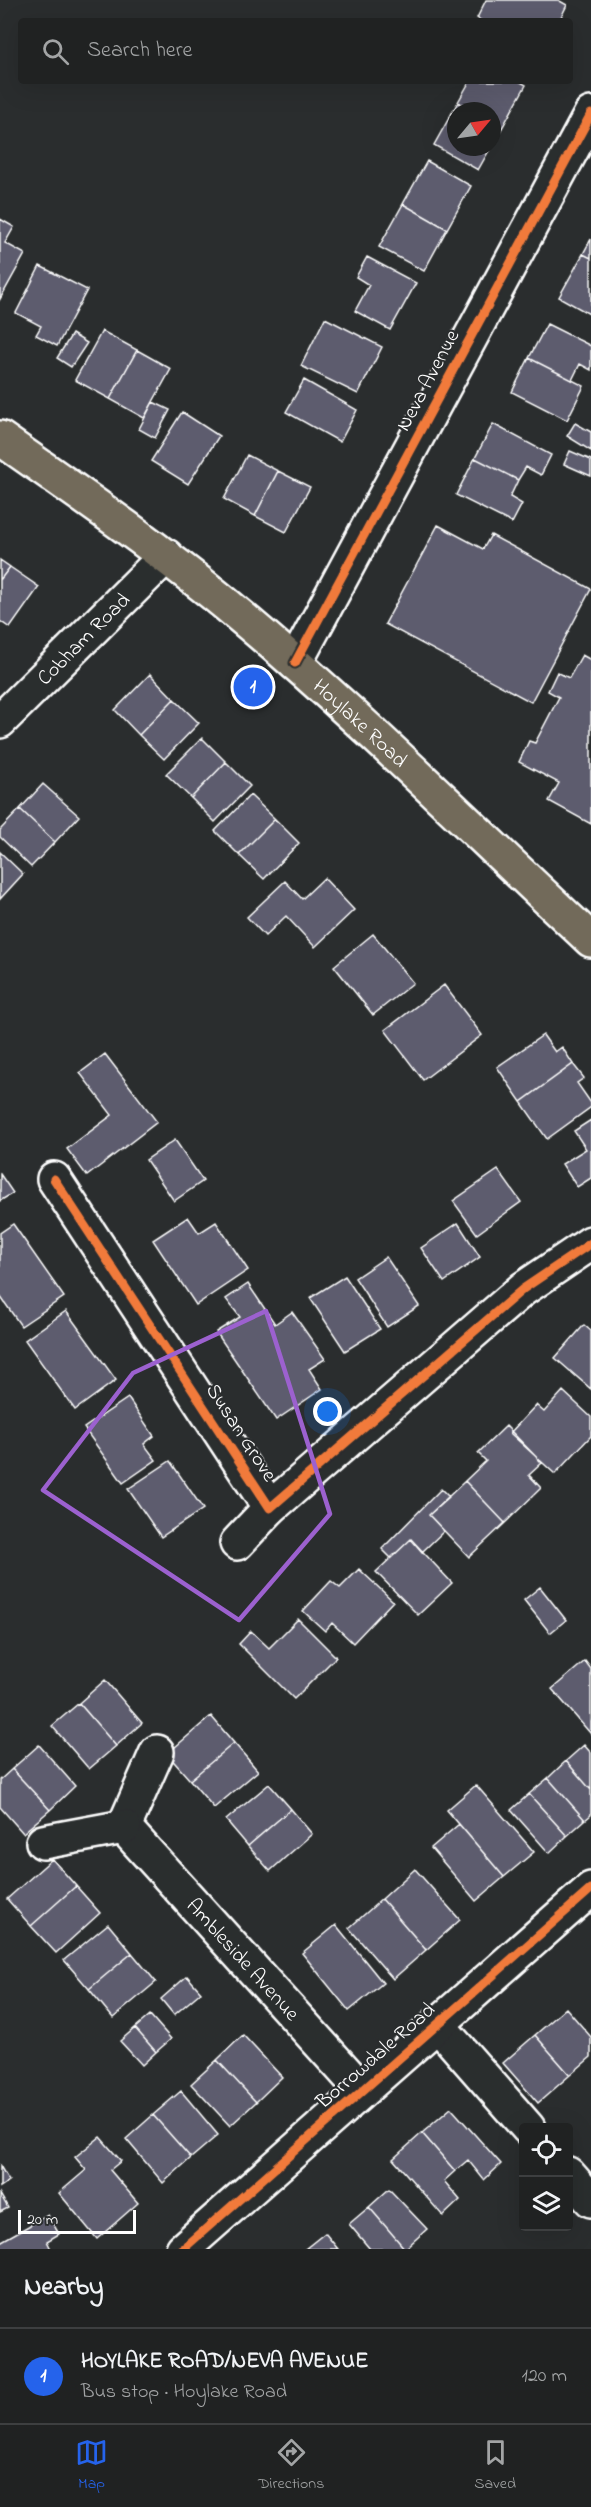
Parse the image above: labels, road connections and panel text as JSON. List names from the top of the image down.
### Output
{
  "streets": {
    "main road": ["Hoylake Road"],
    "street": [
      "Neva Avenue",
      "Cobham Road",
      "Susan Grove",
      "Ambleside Avenue",
      "Borrowdale Road"
    ]
  },
  "crossings": [
    ["Neva Avenue", "Hoylake Road"],
    ["Cobham Road", "Hoylake Road"],
    ["Ambleside Avenue", "Borrowdale Road"]
  ],
  "scale_bar": "20 m",
  "north": "top right",
  "page": {
    "search": "Search here",
    "pins": "1",
    "scale": "20 m",
    "heading": "Nearby",
    "list": [
      {
        "mark": "1",
        "name": "HOYLAKE ROAD/NEVA AVENUE",
        "note": "Bus stop · Hoylake Road",
        "value": "120 m"
      }
    ],
    "nav": ["Map", "Directions", "Saved"]
  }
}
